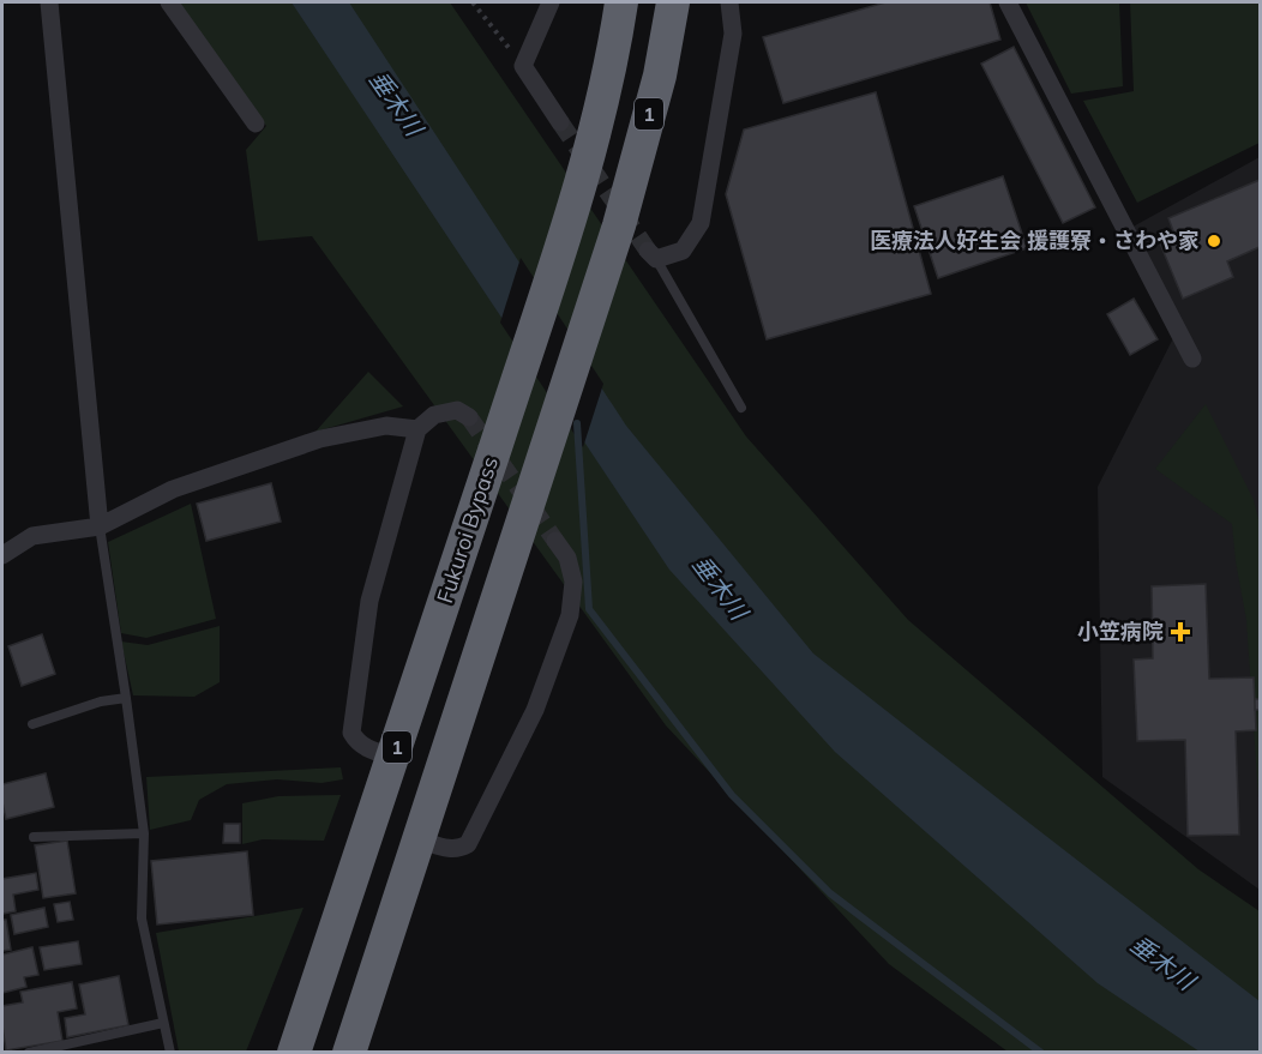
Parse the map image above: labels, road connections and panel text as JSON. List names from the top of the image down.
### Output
{
  "streets": {
    "highway": ["1", "Fukuroi Bypass"]
  },
  "water": ["垂木川"],
  "places": {
    "other": ["医療法人好生会 援護寮・さわや家"],
    "health": ["小笠病院"]
  }
}
